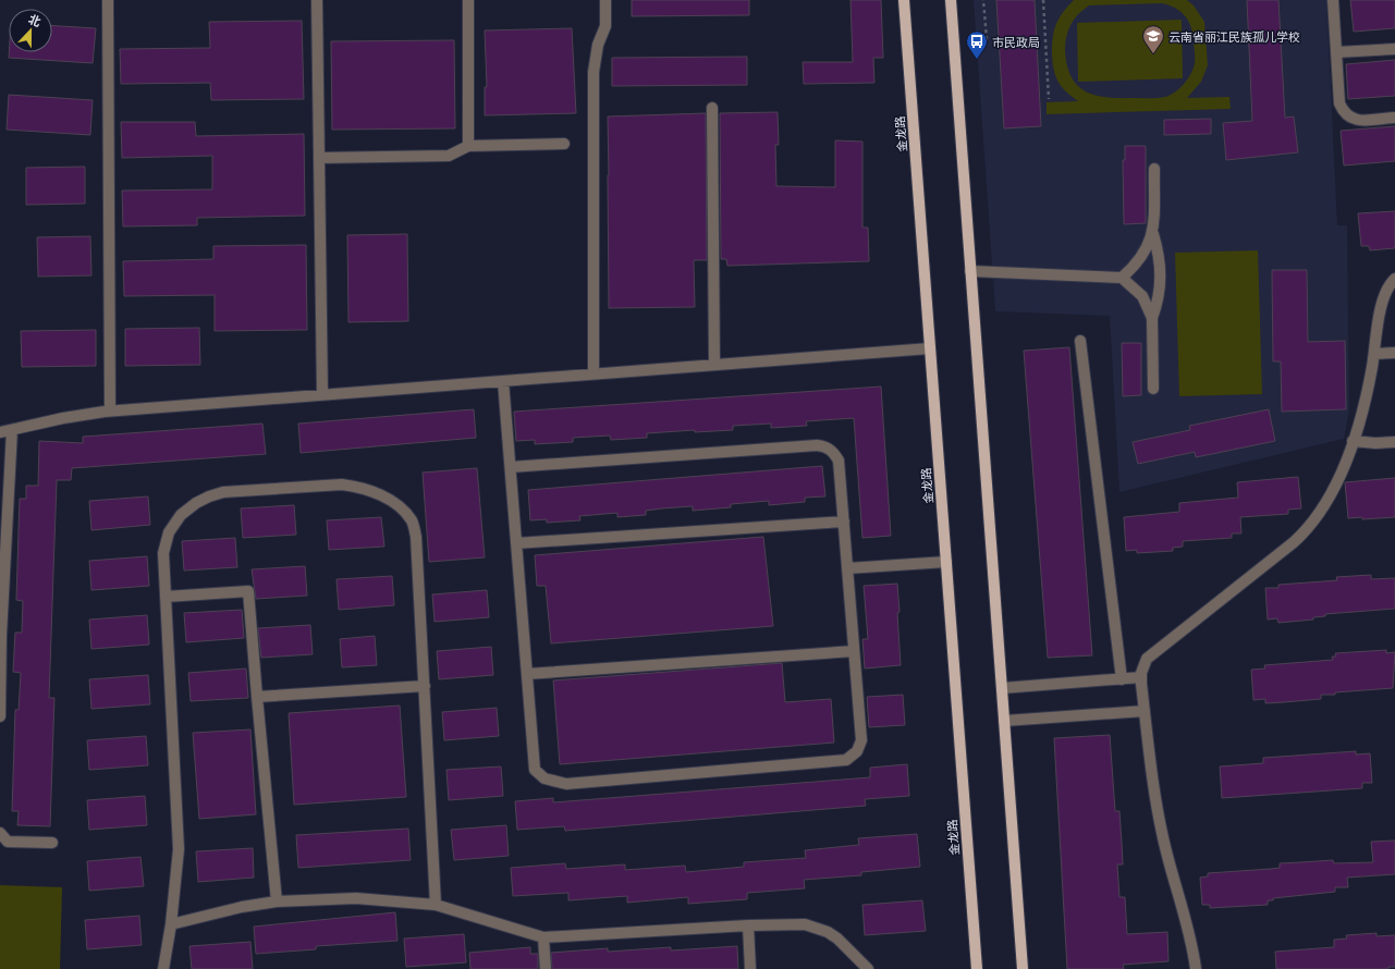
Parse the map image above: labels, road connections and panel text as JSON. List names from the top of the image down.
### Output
{
  "streets": {
    "main road": ["金龙路"]
  },
  "places": {
    "school or university": ["云南省丽江民族孤儿学校"],
    "bus stop": ["市民政局"]
  },
  "north": "top"
}
